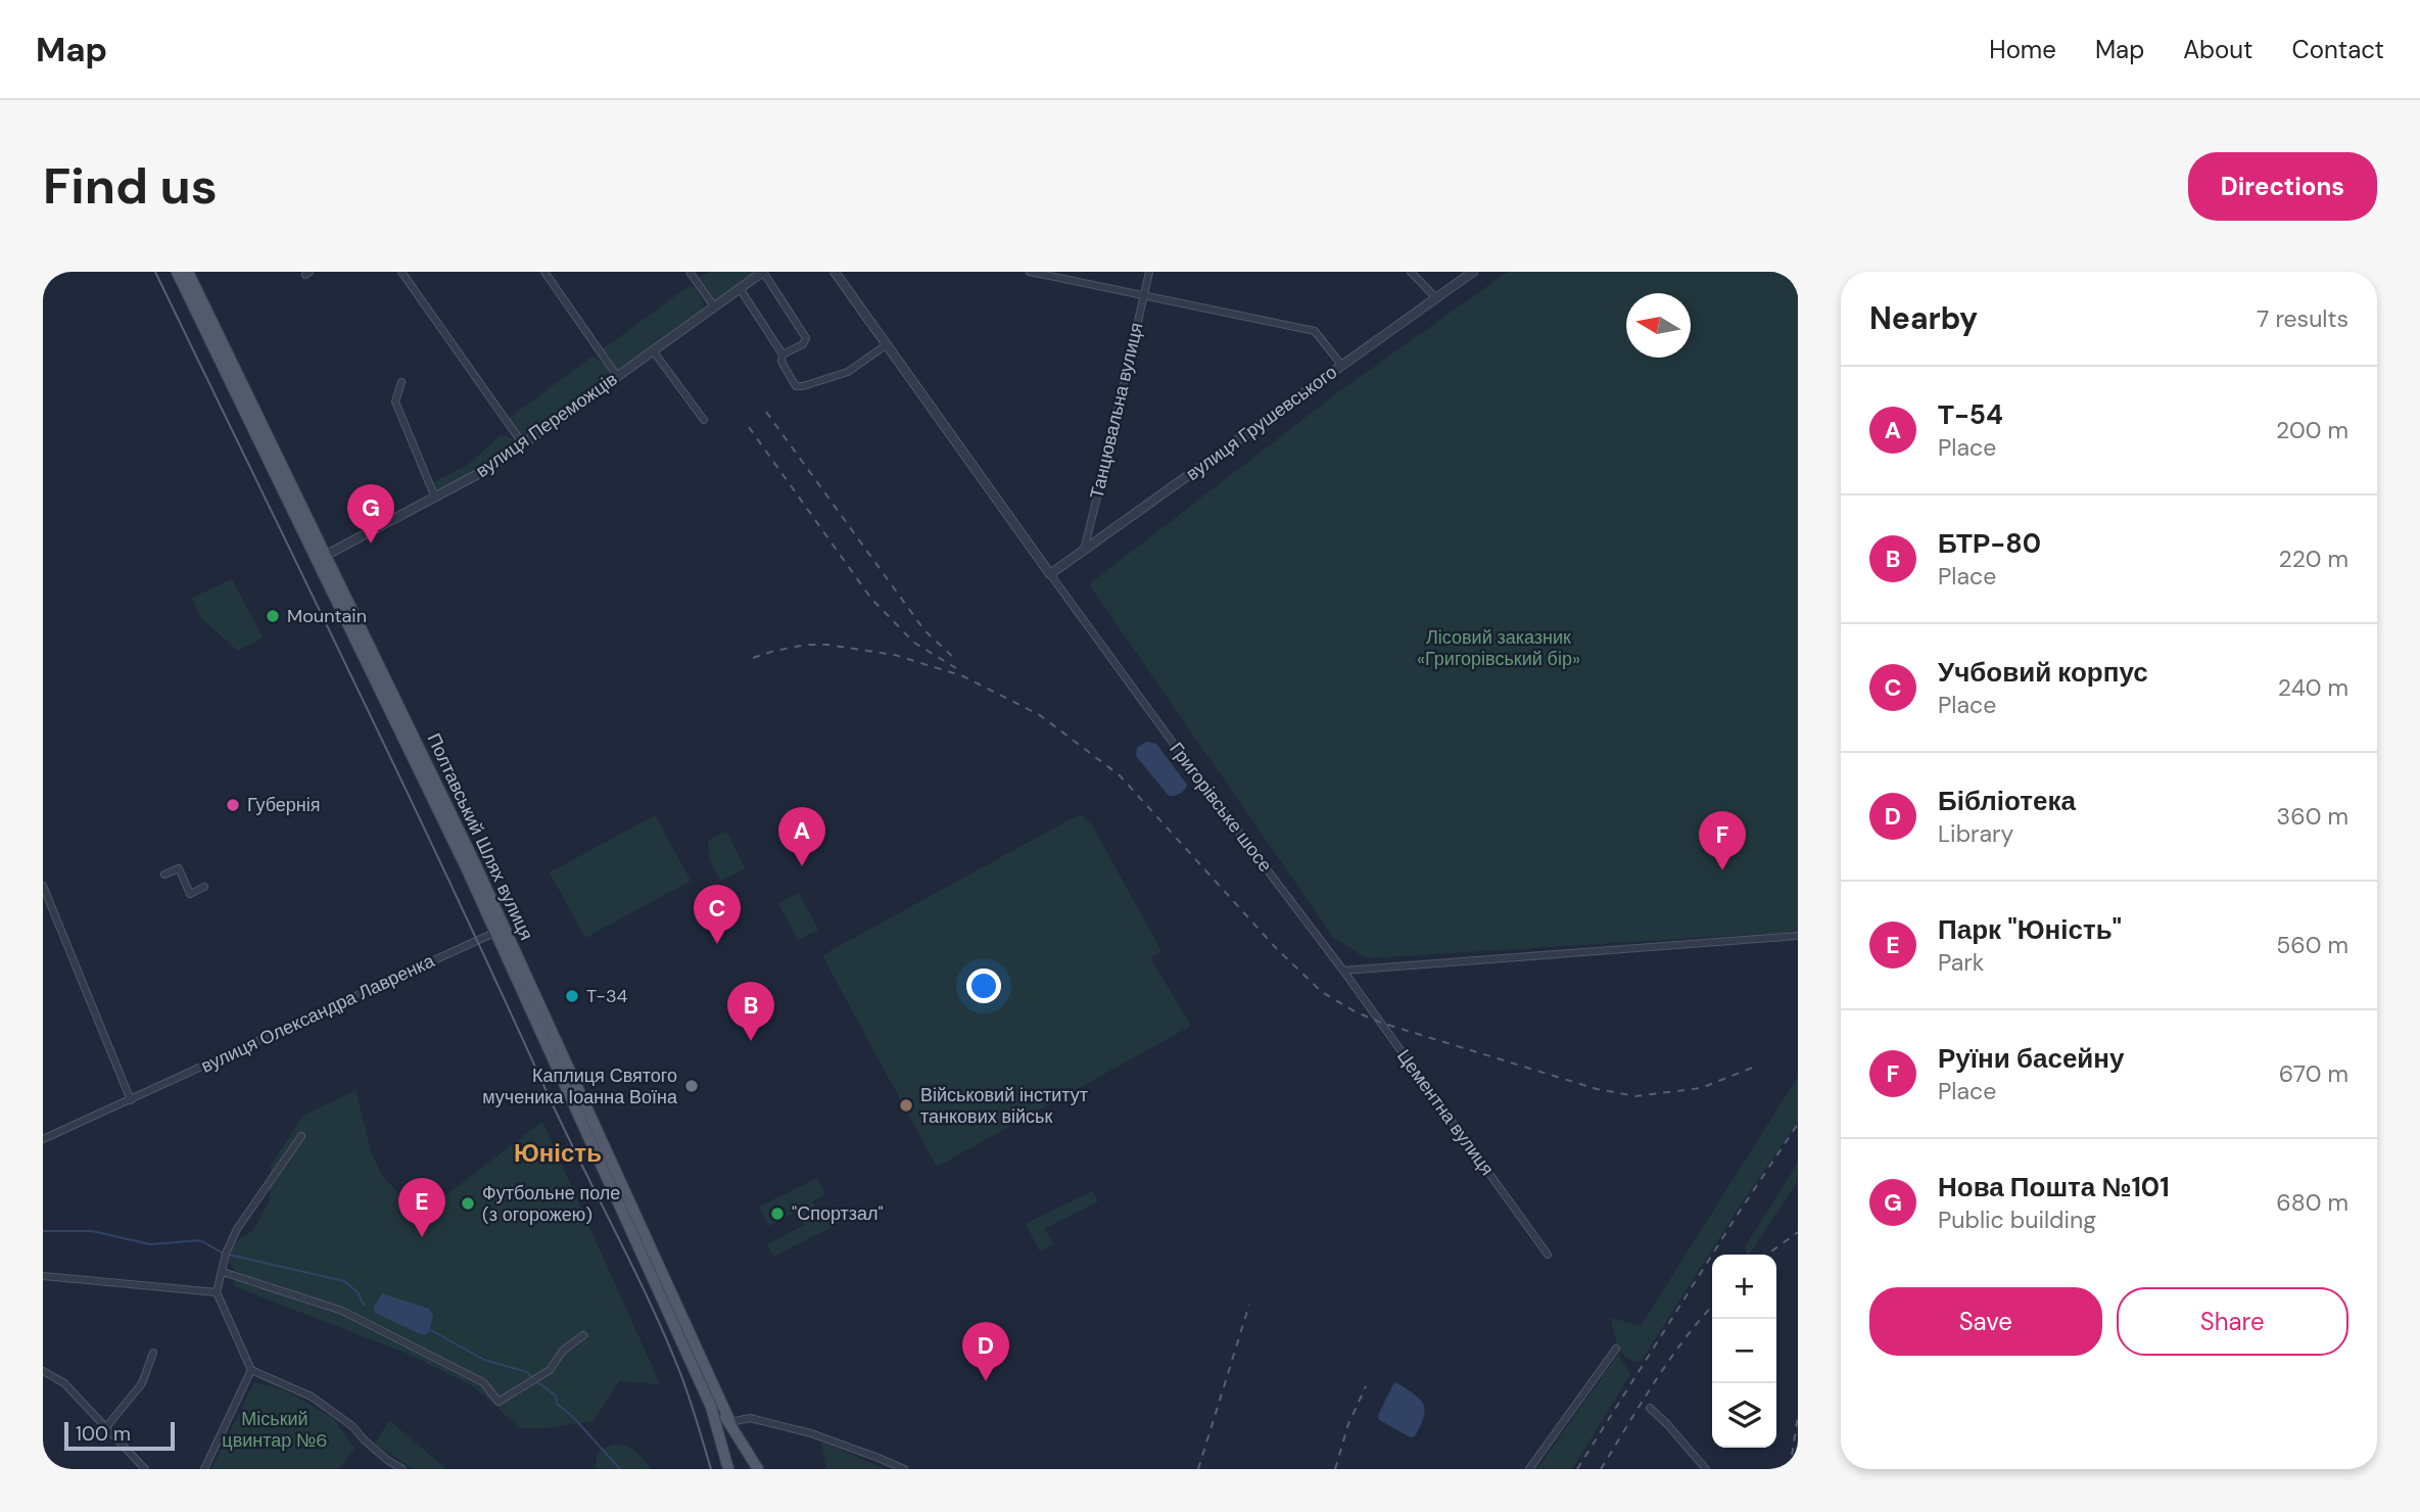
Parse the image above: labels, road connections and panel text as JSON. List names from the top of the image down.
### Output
{
  "streets": {
    "main road": ["Полтавський Шлях вулиця"],
    "street": [
      "Танцювальна вулиця",
      "вулиця Грушевського",
      "вулиця Переможців",
      "Григорівське шосе",
      "вулиця Олександра Лавренка",
      "Цементна вулиця"
    ]
  },
  "crossings": [
    ["Танцювальна вулиця", "вулиця Грушевського"],
    ["вулиця Грушевського", "Григорівське шосе"],
    ["вулиця Переможців", "Полтавський Шлях вулиця"],
    ["Григорівське шосе", "Цементна вулиця"],
    ["Полтавський Шлях вулиця", "вулиця Олександра Лавренка"]
  ],
  "districts": ["Юність"],
  "parks": ["Лісовий заказник «Григорівський бір»", "Міський цвинтар №6"],
  "places": [
    "Mountain",
    "Губернія",
    "T-34",
    "Каплиця Святого мученика Іоанна Воїна",
    "Військовий інститут танкових військ",
    "Футбольне поле (з огорожею)",
    "\"Спортзал\""
  ],
  "scale_bar": "100 m",
  "north": "left",
  "page": {
    "header": "Map",
    "nav": [
      "Home",
      "Map",
      "About",
      "Contact"
    ],
    "buttons": [
      "Directions",
      ["Save", "Share"]
    ],
    "title": "Find us",
    "heading": ["Nearby", "7 results"],
    "list": [
      {
        "mark": "A",
        "name": "Т-54",
        "note": "Place",
        "value": "200 m"
      },
      {
        "mark": "B",
        "name": "БТР-80",
        "note": "Place",
        "value": "220 m"
      },
      {
        "mark": "C",
        "name": "Учбовий корпус",
        "note": "Place",
        "value": "240 m"
      },
      {
        "mark": "D",
        "name": "Бібліотека",
        "note": "Library",
        "value": "360 m"
      },
      {
        "mark": "E",
        "name": "Парк \"Юність\"",
        "note": "Park",
        "value": "560 m"
      },
      {
        "mark": "F",
        "name": "Руїни басейну",
        "note": "Place",
        "value": "670 m"
      },
      {
        "mark": "G",
        "name": "Нова Пошта №101",
        "note": "Public building",
        "value": "680 m"
      }
    ],
    "pins": [
      "G",
      "A",
      "F",
      "C",
      "B",
      "E",
      "D"
    ],
    "map_buttons": ["+", "−"],
    "scale": "100 m"
  }
}
